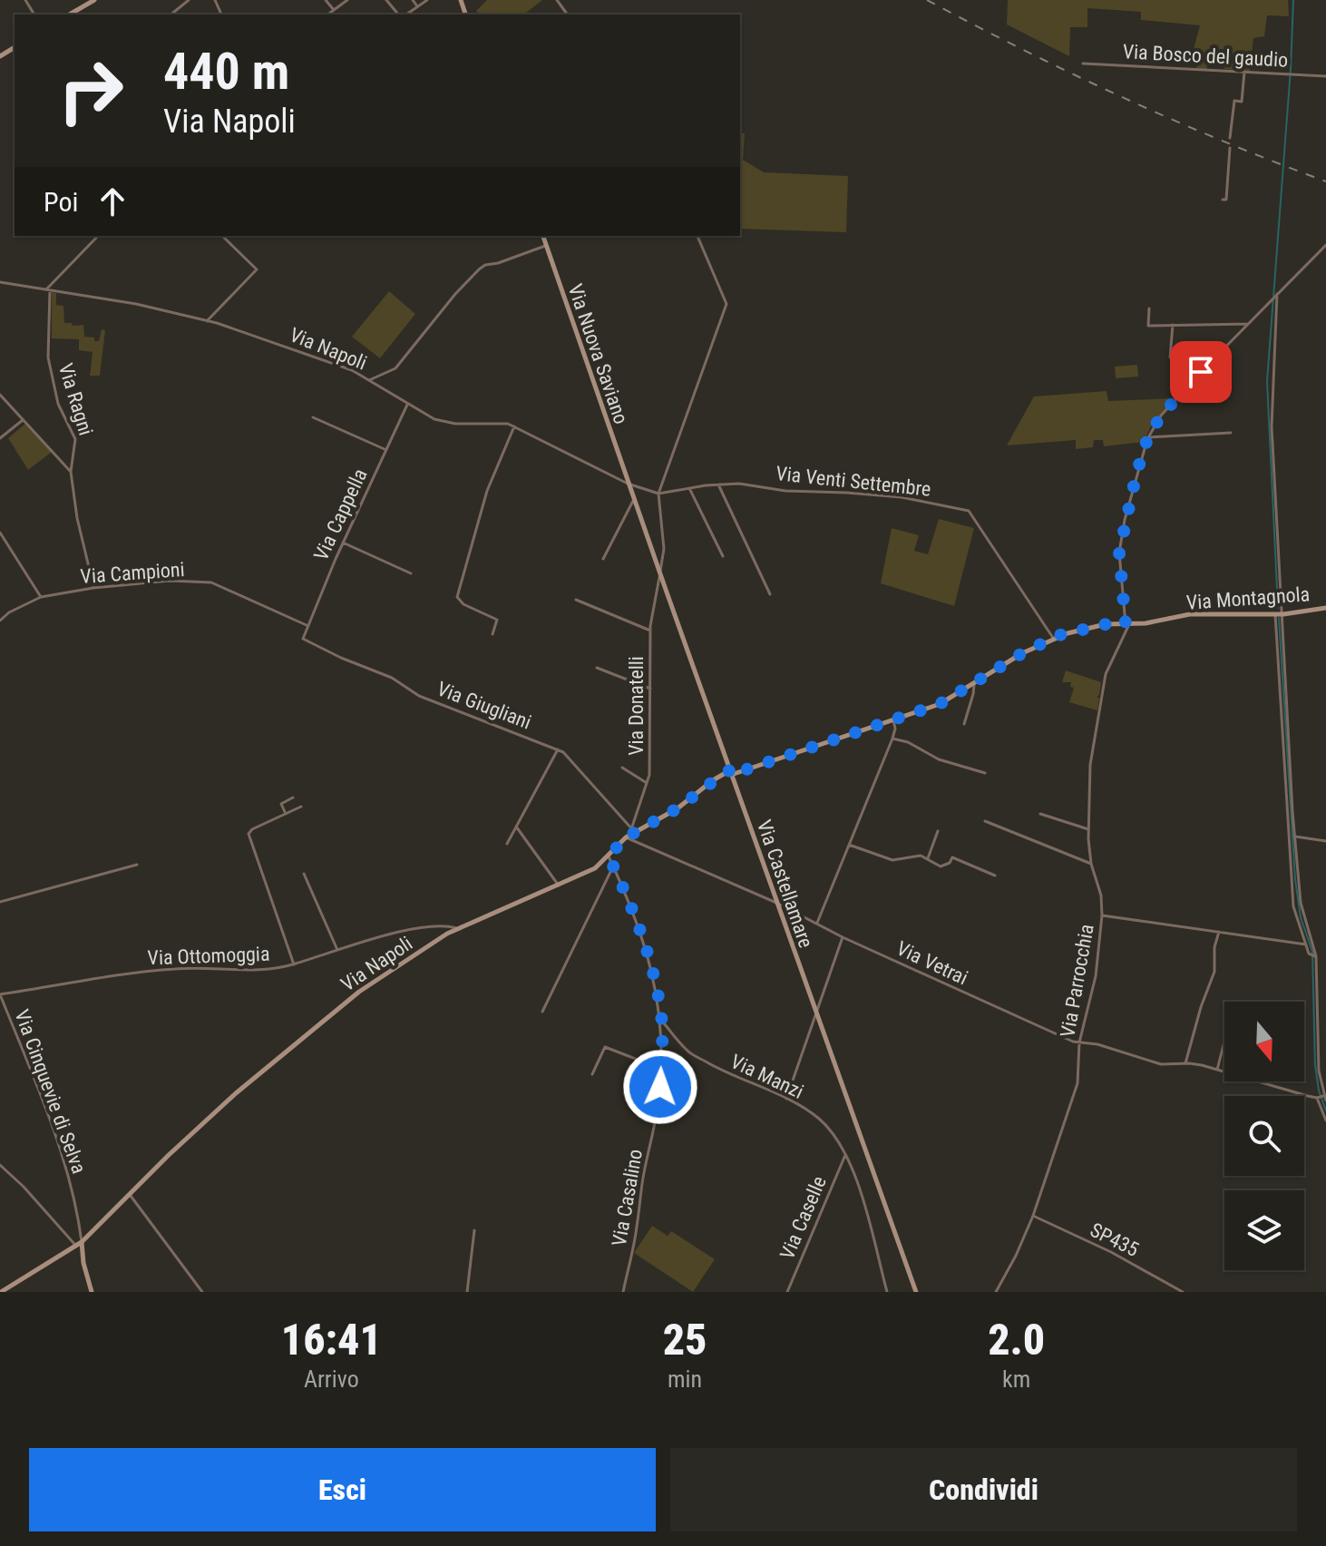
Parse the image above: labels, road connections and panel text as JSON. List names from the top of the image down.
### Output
{
  "streets": {
    "street": [
      "Via Bosco del gaudio",
      "Via Napoli",
      "Via Nuova Saviano",
      "Via Ragni",
      "Via Venti Settembre",
      "Via Cappella",
      "Via Campioni",
      "Via Montagnola",
      "Via Giugliani",
      "Via Donatelli",
      "Via Castellamare",
      "Via Ottomoggia",
      "Via Vetrai",
      "Via Parrocchia",
      "Via Manzi",
      "Via Cinquevie di Selva",
      "Via Casalino",
      "Via Caselle",
      "SP435"
    ]
  },
  "crossings": [
    ["Via Napoli", "Via Nuova Saviano"],
    ["Via Napoli", "Via Ragni"],
    ["Via Napoli", "Via Venti Settembre"],
    ["Via Napoli", "Via Cappella"],
    ["Via Napoli", "Via Montagnola"],
    ["Via Napoli", "Via Giugliani"],
    ["Via Napoli", "Via Donatelli"],
    ["Via Napoli", "Via Castellamare"],
    ["Via Napoli", "Via Ottomoggia"],
    ["Via Napoli", "Via Vetrai"],
    ["Via Napoli", "Via Cinquevie di Selva"],
    ["Via Napoli", "Via Casalino"],
    ["Via Nuova Saviano", "Via Venti Settembre"],
    ["Via Nuova Saviano", "Via Castellamare"],
    ["Via Ragni", "Via Campioni"],
    ["Via Venti Settembre", "Via Montagnola"],
    ["Via Venti Settembre", "Via Donatelli"],
    ["Via Venti Settembre", "Via Castellamare"],
    ["Via Cappella", "Via Campioni"],
    ["Via Cappella", "Via Giugliani"],
    ["Via Montagnola", "Via Parrocchia"],
    ["Via Giugliani", "Via Donatelli"],
    ["Via Giugliani", "Via Vetrai"],
    ["Via Donatelli", "Via Castellamare"],
    ["Via Donatelli", "Via Vetrai"],
    ["Via Castellamare", "Via Vetrai"],
    ["Via Ottomoggia", "Via Cinquevie di Selva"],
    ["Via Vetrai", "Via Parrocchia"],
    ["Via Parrocchia", "SP435"],
    ["Via Manzi", "Via Casalino"],
    ["Via Manzi", "Via Caselle"]
  ],
  "north": "bottom",
  "page": {
    "turn": ["440 m", "Via Napoli"],
    "then": "Poi",
    "eta": [
      "16:41",
      "Arrivo",
      "25",
      "min",
      "2.0",
      "km"
    ],
    "buttons": ["Esci", "Condividi"]
  }
}
